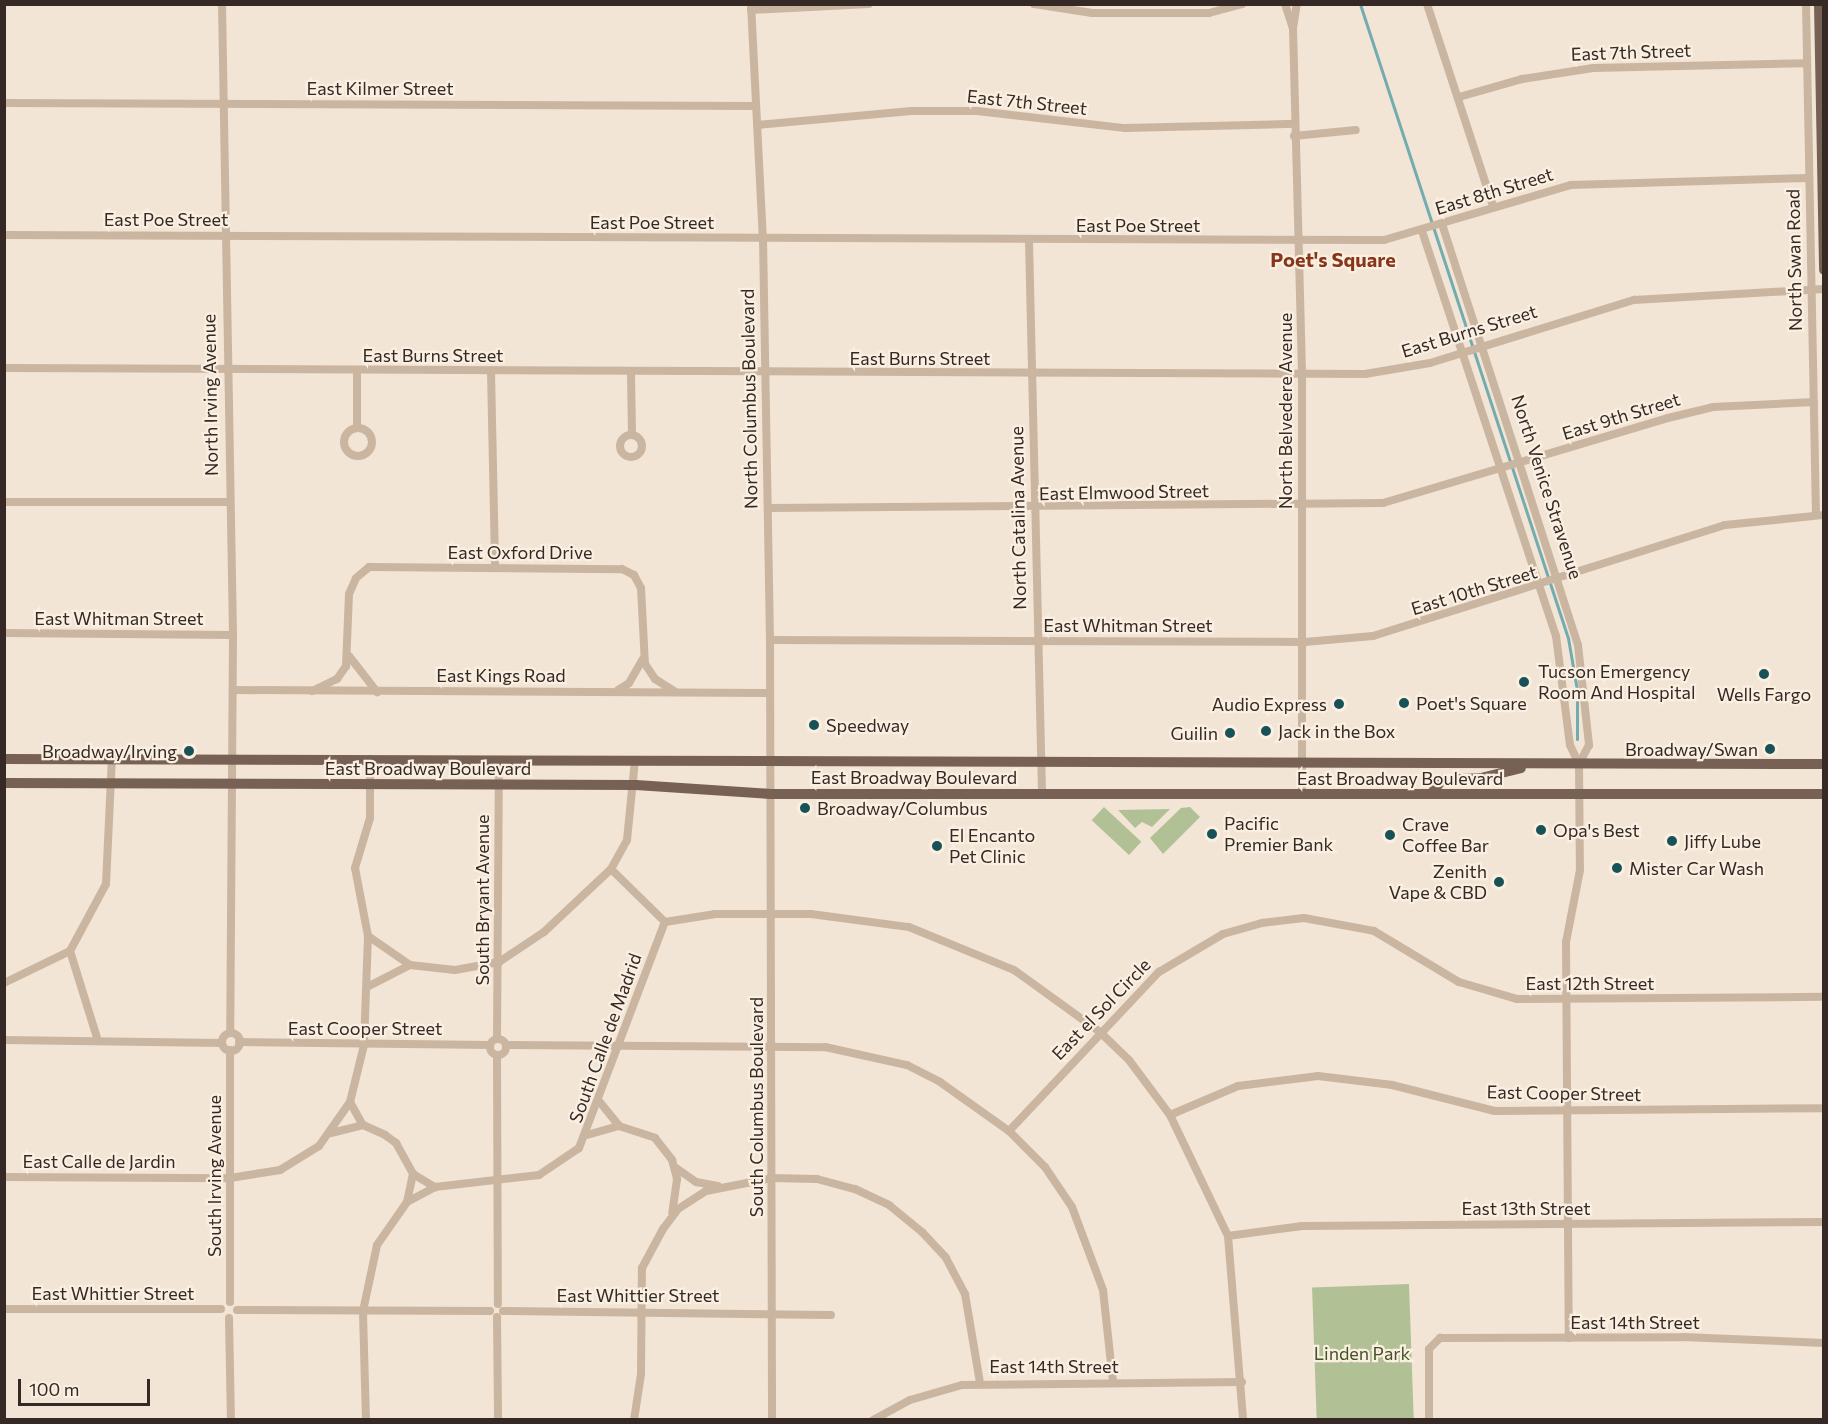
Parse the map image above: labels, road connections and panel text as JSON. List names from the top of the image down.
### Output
{
  "streets": {
    "main road": ["North Swan Road", "East Broadway Boulevard"],
    "street": [
      "East 7th Street",
      "East Kilmer Street",
      "East 8th Street",
      "East Poe Street",
      "East Burns Street",
      "North Irving Avenue",
      "North Columbus Boulevard",
      "North Belvedere Avenue",
      "East 9th Street",
      "North Venice Stravenue",
      "East Elmwood Street",
      "North Catalina Avenue",
      "East Oxford Drive",
      "East 10th Street",
      "East Whitman Street",
      "East Kings Road",
      "South Bryant Avenue",
      "East 12th Street",
      "East el Sol Circle",
      "East Cooper Street",
      "South Calle de Madrid",
      "South Columbus Boulevard",
      "East Calle de Jardin",
      "South Irving Avenue",
      "East 13th Street",
      "East Whittier Street",
      "East 14th Street"
    ]
  },
  "crossings": [
    ["East 7th Street", "North Swan Road"],
    ["East 7th Street", "North Columbus Boulevard"],
    ["East 7th Street", "North Belvedere Avenue"],
    ["East Kilmer Street", "North Irving Avenue"],
    ["East Kilmer Street", "North Columbus Boulevard"],
    ["East 8th Street", "East Poe Street"],
    ["East 8th Street", "North Swan Road"],
    ["East 8th Street", "North Belvedere Avenue"],
    ["East 8th Street", "North Venice Stravenue"],
    ["East Poe Street", "North Irving Avenue"],
    ["East Poe Street", "North Columbus Boulevard"],
    ["East Poe Street", "North Belvedere Avenue"],
    ["East Poe Street", "North Catalina Avenue"],
    ["North Swan Road", "East Burns Street"],
    ["North Swan Road", "East 9th Street"],
    ["North Swan Road", "East 10th Street"],
    ["East Burns Street", "North Irving Avenue"],
    ["East Burns Street", "North Columbus Boulevard"],
    ["East Burns Street", "North Belvedere Avenue"],
    ["East Burns Street", "North Venice Stravenue"],
    ["East Burns Street", "North Catalina Avenue"],
    ["North Irving Avenue", "East Whitman Street"],
    ["North Irving Avenue", "East Kings Road"],
    ["North Irving Avenue", "East Broadway Boulevard"],
    ["North Columbus Boulevard", "East Elmwood Street"],
    ["North Columbus Boulevard", "East Whitman Street"],
    ["North Columbus Boulevard", "East Kings Road"],
    ["North Columbus Boulevard", "East Broadway Boulevard"],
    ["North Columbus Boulevard", "South Columbus Boulevard"],
    ["North Belvedere Avenue", "East 9th Street"],
    ["North Belvedere Avenue", "East Elmwood Street"],
    ["North Belvedere Avenue", "East 10th Street"],
    ["North Belvedere Avenue", "East Whitman Street"],
    ["North Belvedere Avenue", "East Broadway Boulevard"],
    ["East 9th Street", "North Venice Stravenue"],
    ["East 9th Street", "East Elmwood Street"],
    ["North Venice Stravenue", "East 10th Street"],
    ["North Venice Stravenue", "East Broadway Boulevard"],
    ["North Venice Stravenue", "East 12th Street"],
    ["North Venice Stravenue", "East Cooper Street"],
    ["North Venice Stravenue", "East 13th Street"],
    ["North Venice Stravenue", "East 14th Street"],
    ["East Elmwood Street", "North Catalina Avenue"],
    ["North Catalina Avenue", "East Whitman Street"],
    ["North Catalina Avenue", "East Broadway Boulevard"],
    ["East 10th Street", "East Whitman Street"],
    ["East Broadway Boulevard", "South Bryant Avenue"],
    ["East Broadway Boulevard", "South Columbus Boulevard"],
    ["South Bryant Avenue", "East Cooper Street"],
    ["East 12th Street", "East el Sol Circle"],
    ["South Calle de Madrid", "East Whittier Street"],
    ["South Columbus Boulevard", "East Whittier Street"],
    ["East Calle de Jardin", "South Irving Avenue"]
  ],
  "districts": ["Poet's Square"],
  "parks": ["Linden Park"],
  "places": [
    "Wells Fargo",
    "Tucson Emergency Room And Hospital",
    "Poet's Square",
    "Audio Express",
    "Speedway",
    "Jack in the Box",
    "Guilin",
    "Broadway/Swan",
    "Broadway/Irving",
    "Broadway/Columbus",
    "Opa's Best",
    "Pacific Premier Bank",
    "Crave Coffee Bar",
    "Jiffy Lube",
    "El Encanto Pet Clinic",
    "Mister Car Wash",
    "Zenith Vape & CBD"
  ],
  "scale_bar": "100 m"
}
